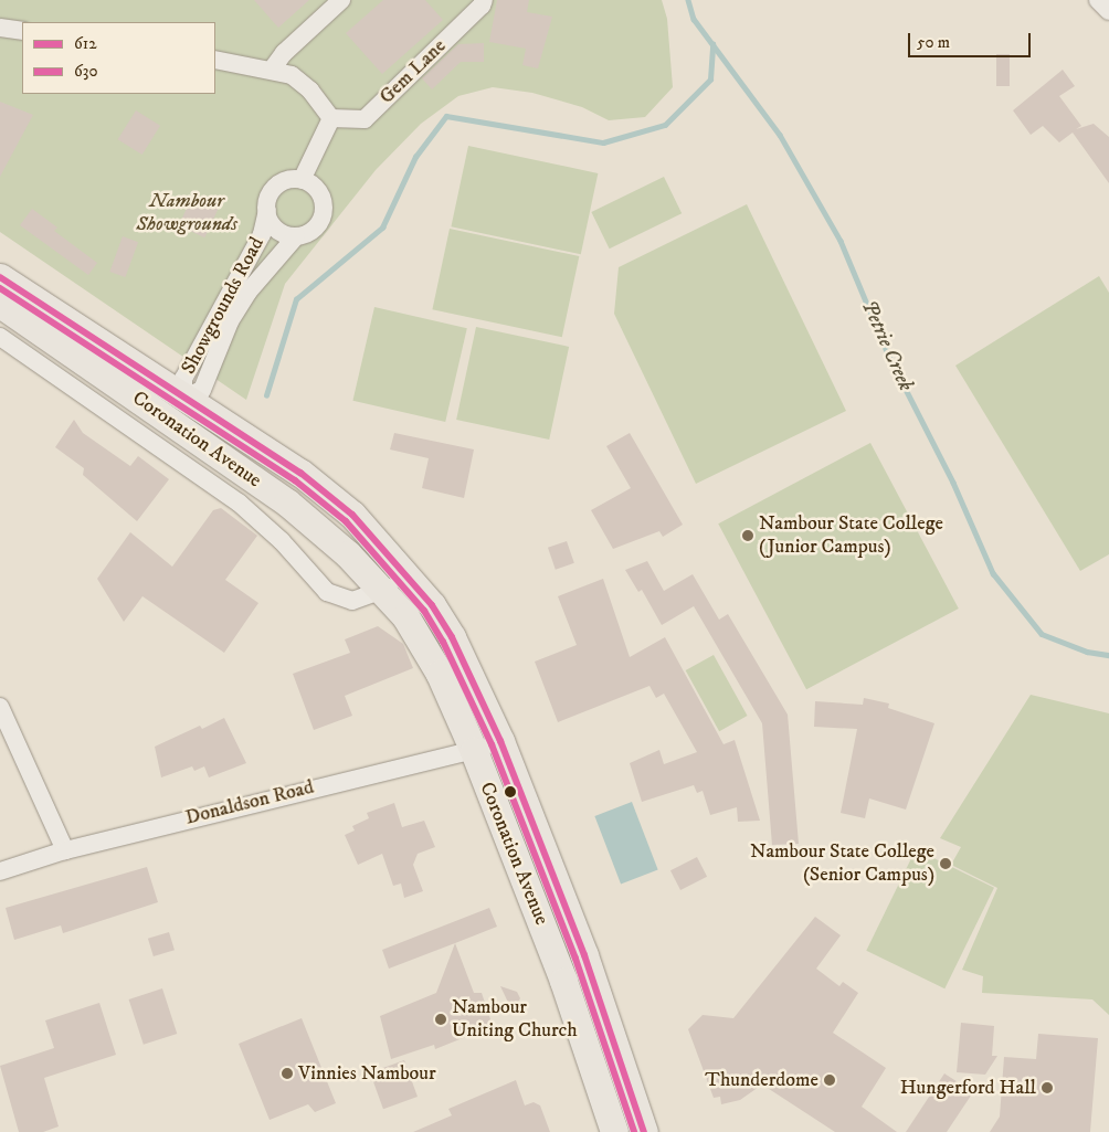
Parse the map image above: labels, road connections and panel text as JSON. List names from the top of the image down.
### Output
{
  "streets": {
    "main road": ["Coronation Avenue"],
    "street": ["Gem Lane", "Showgrounds Road", "Donaldson Road"]
  },
  "crossings": [
    ["Showgrounds Road", "Coronation Avenue"],
    ["Coronation Avenue", "Donaldson Road"]
  ],
  "water": ["Petrie Creek"],
  "parks": ["Nambour Showgrounds"],
  "places": [
    "Nambour State College (Junior Campus)",
    "Nambour State College (Senior Campus)",
    "Nambour Uniting Church",
    "Vinnies Nambour",
    "Thunderdome",
    "Hungerford Hall"
  ],
  "lines": ["transit line 612", "transit line 630"],
  "legend": ["612", "630"],
  "scale_bar": "50 m"
}
